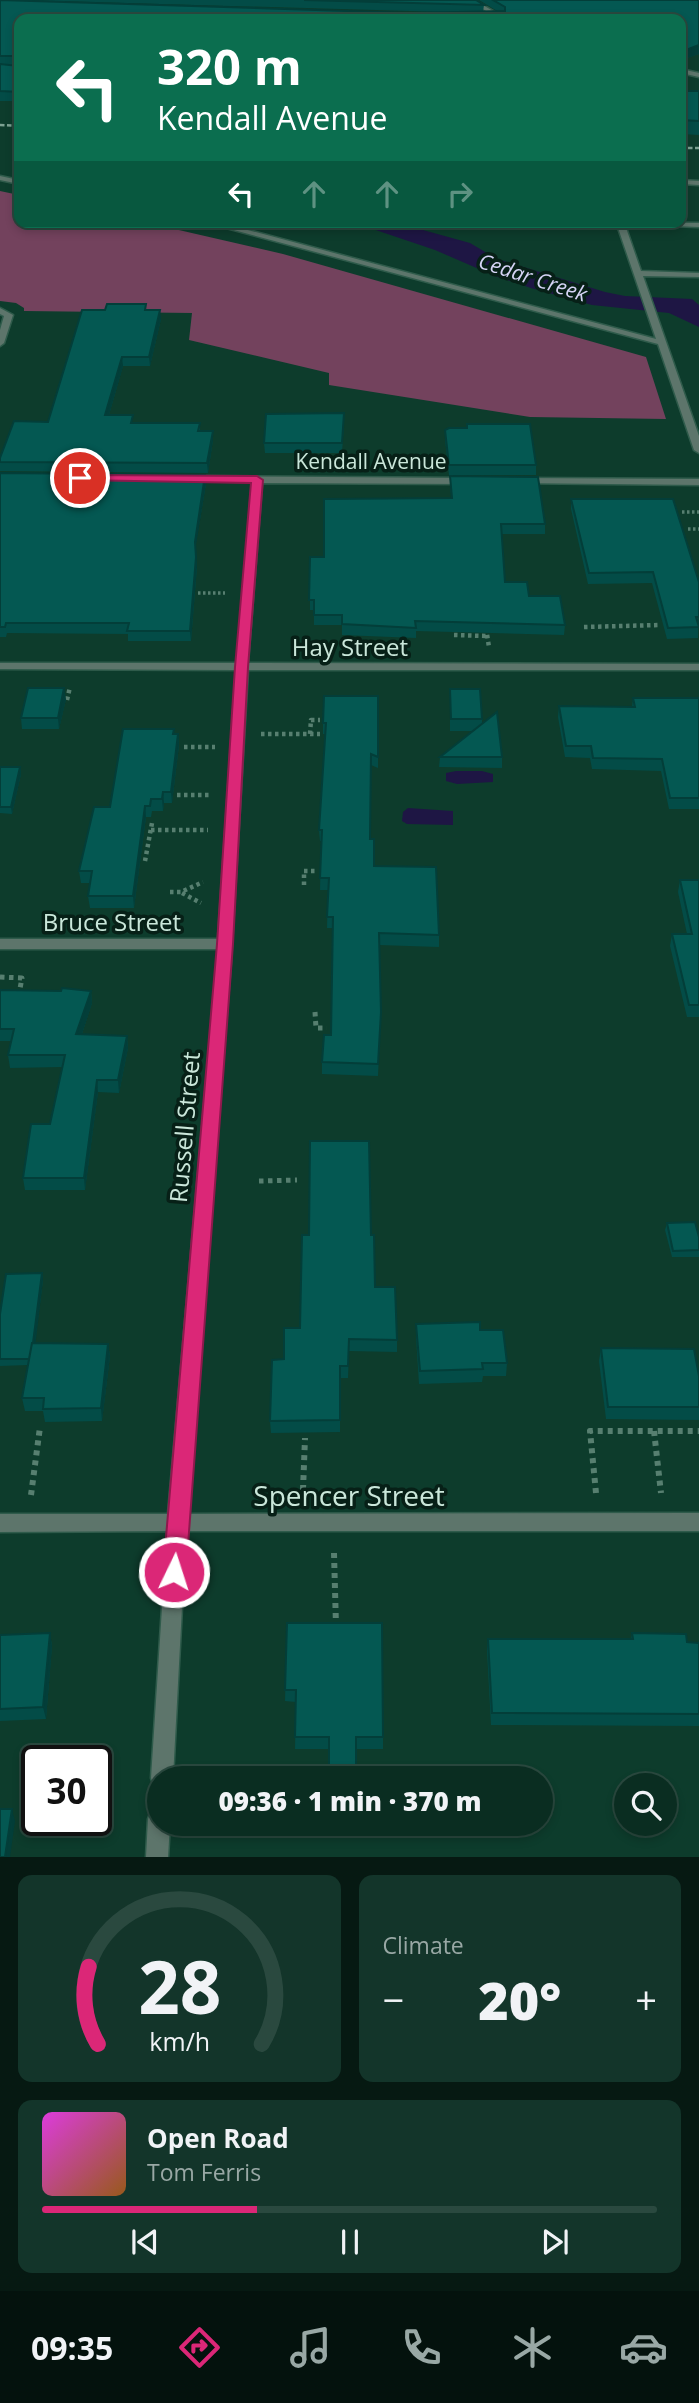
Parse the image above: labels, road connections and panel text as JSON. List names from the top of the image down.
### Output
{
  "streets": {
    "street": [
      "Kendall Avenue",
      "Hay Street",
      "Bruce Street",
      "Russell Street",
      "Spencer Street"
    ]
  },
  "crossings": [
    ["Kendall Avenue", "Russell Street"],
    ["Hay Street", "Russell Street"],
    ["Bruce Street", "Russell Street"],
    ["Russell Street", "Spencer Street"]
  ],
  "water": ["Cedar Creek"],
  "page": {
    "turn": ["320 m", "Kendall Avenue"],
    "limit": "30",
    "trip": "09:36 · 1 min · 370 m",
    "tile": "Climate",
    "heat": ["−", "20°", "+"],
    "song": ["Open Road", "Tom Ferris"],
    "tabs": "09:35",
    "gauge": ["28", "km/h"]
  }
}
